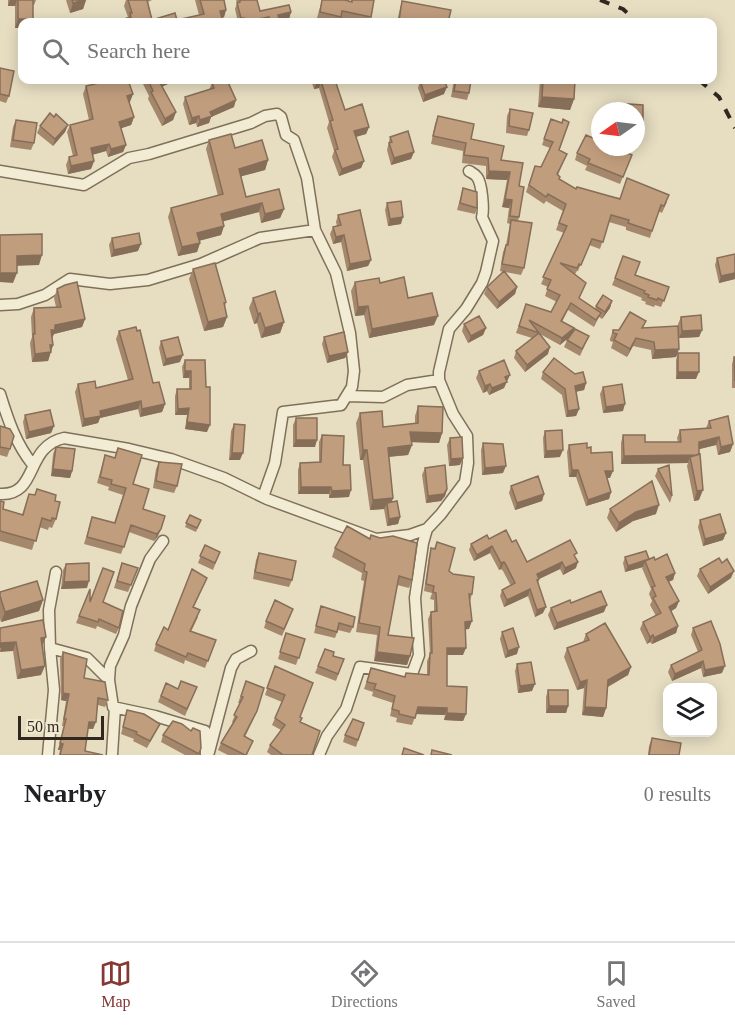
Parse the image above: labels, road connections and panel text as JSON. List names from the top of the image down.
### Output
{
  "scale_bar": "50 m",
  "north": "left",
  "page": {
    "search": "Search here",
    "scale": "50 m",
    "heading": ["Nearby", "0 results"],
    "nav": ["Map", "Directions", "Saved"]
  }
}
